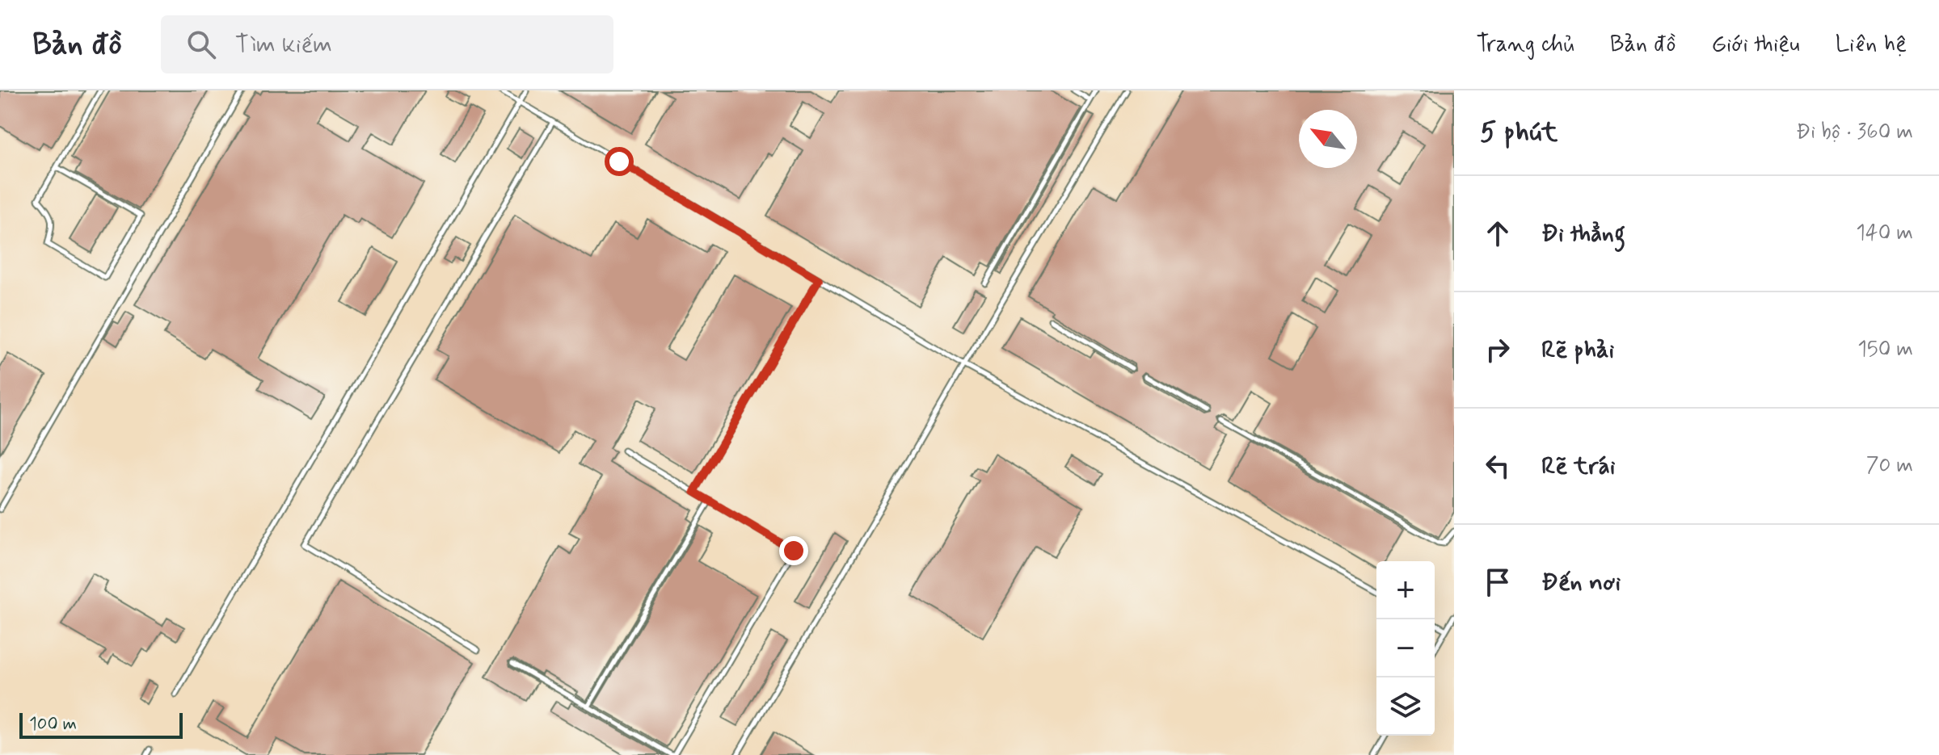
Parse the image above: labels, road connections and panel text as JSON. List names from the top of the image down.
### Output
{
  "scale_bar": "100 m",
  "north": "top left",
  "page": {
    "header": "Bản đồ",
    "search": "Tìm kiếm",
    "nav": [
      "Trang chủ",
      "Bản đồ",
      "Giới thiệu",
      "Liên hệ"
    ],
    "heading": ["5 phút", "Đi bộ · 360 m"],
    "list": [
      ["Đi thẳng", "140 m"],
      ["Rẽ phải", "150 m"],
      ["Rẽ trái", "70 m"],
      "Đến nơi"
    ],
    "map_buttons": ["+", "−"],
    "scale": "100 m"
  }
}
